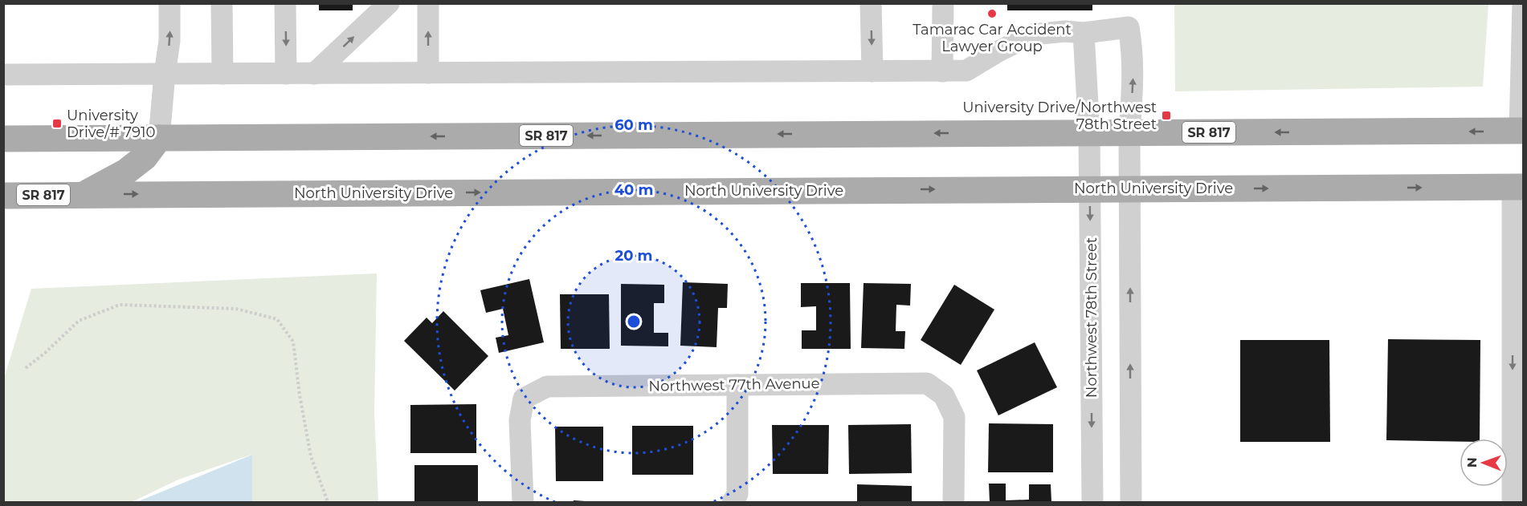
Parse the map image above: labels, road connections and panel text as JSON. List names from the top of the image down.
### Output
{
  "streets": {
    "main road": ["SR 817", "North University Drive"],
    "street": ["Northwest 78th Street", "Northwest 77th Avenue"]
  },
  "crossings": [
    ["SR 817", "Northwest 78th Street"],
    ["North University Drive", "Northwest 78th Street"]
  ],
  "places": {
    "other": ["Tamarac Car Accident Lawyer Group"],
    "transit": ["University Drive/Northwest 78th Street", "University Drive/# 7910"]
  },
  "north": "left",
  "rings": ["60 m", "40 m", "20 m"]
}
